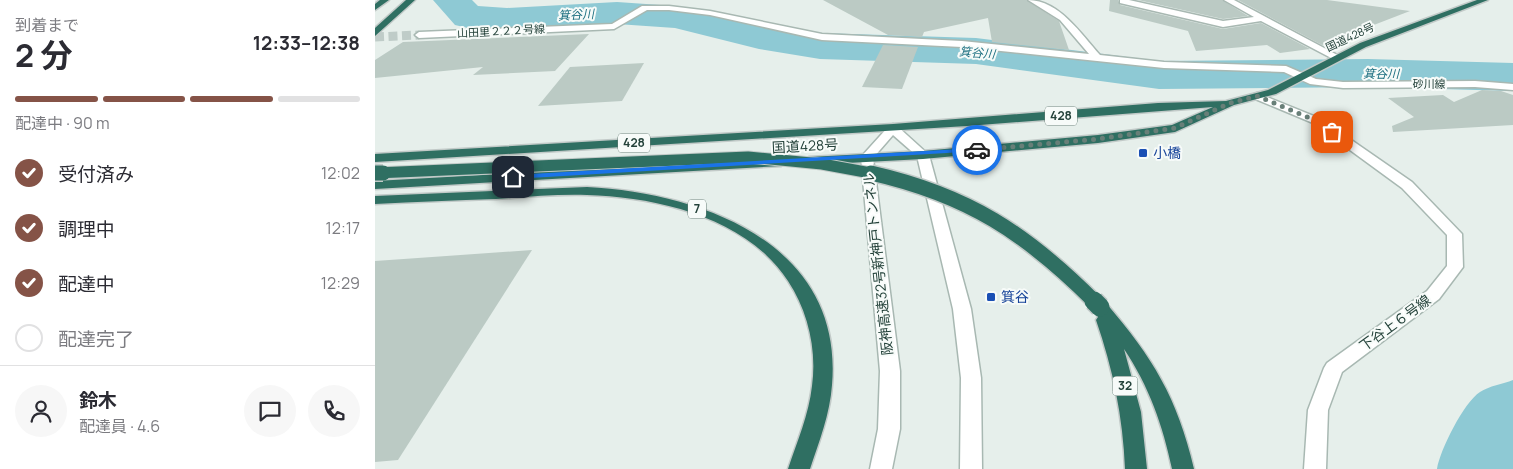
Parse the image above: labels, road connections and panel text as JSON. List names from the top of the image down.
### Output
{
  "streets": {
    "highway": [
      "国道428号",
      "428",
      "7",
      "32"
    ],
    "street": [
      "山田里２２２号線",
      "砂川線",
      "阪神高速32号新神戸トンネル",
      "下谷上６号線"
    ]
  },
  "crossings": [
    ["国道428号", "砂川線"],
    ["国道428号", "阪神高速32号新神戸トンネル"],
    ["国道428号", "下谷上６号線"]
  ],
  "water": ["箕谷川"],
  "places": {
    "transit": ["小橋", "箕谷"]
  },
  "page": {
    "heading": ["2 分", "到着まで", "12:33–12:38"],
    "panel": ["鈴木", "配達員 · 4.6"],
    "bar": "配達中 · 90 m",
    "list": [
      ["受付済み", "12:02"],
      ["調理中", "12:17"],
      ["配達中", "12:29"],
      "配達完了"
    ]
  }
}
